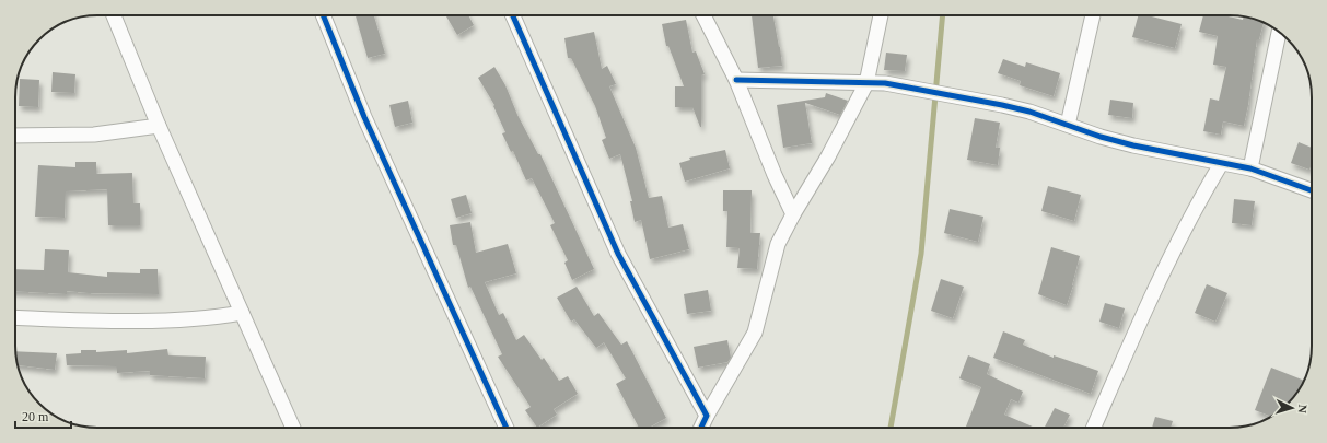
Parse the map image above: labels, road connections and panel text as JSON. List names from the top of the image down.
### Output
{
  "scale_bar": "20 m",
  "north": "right"
}
